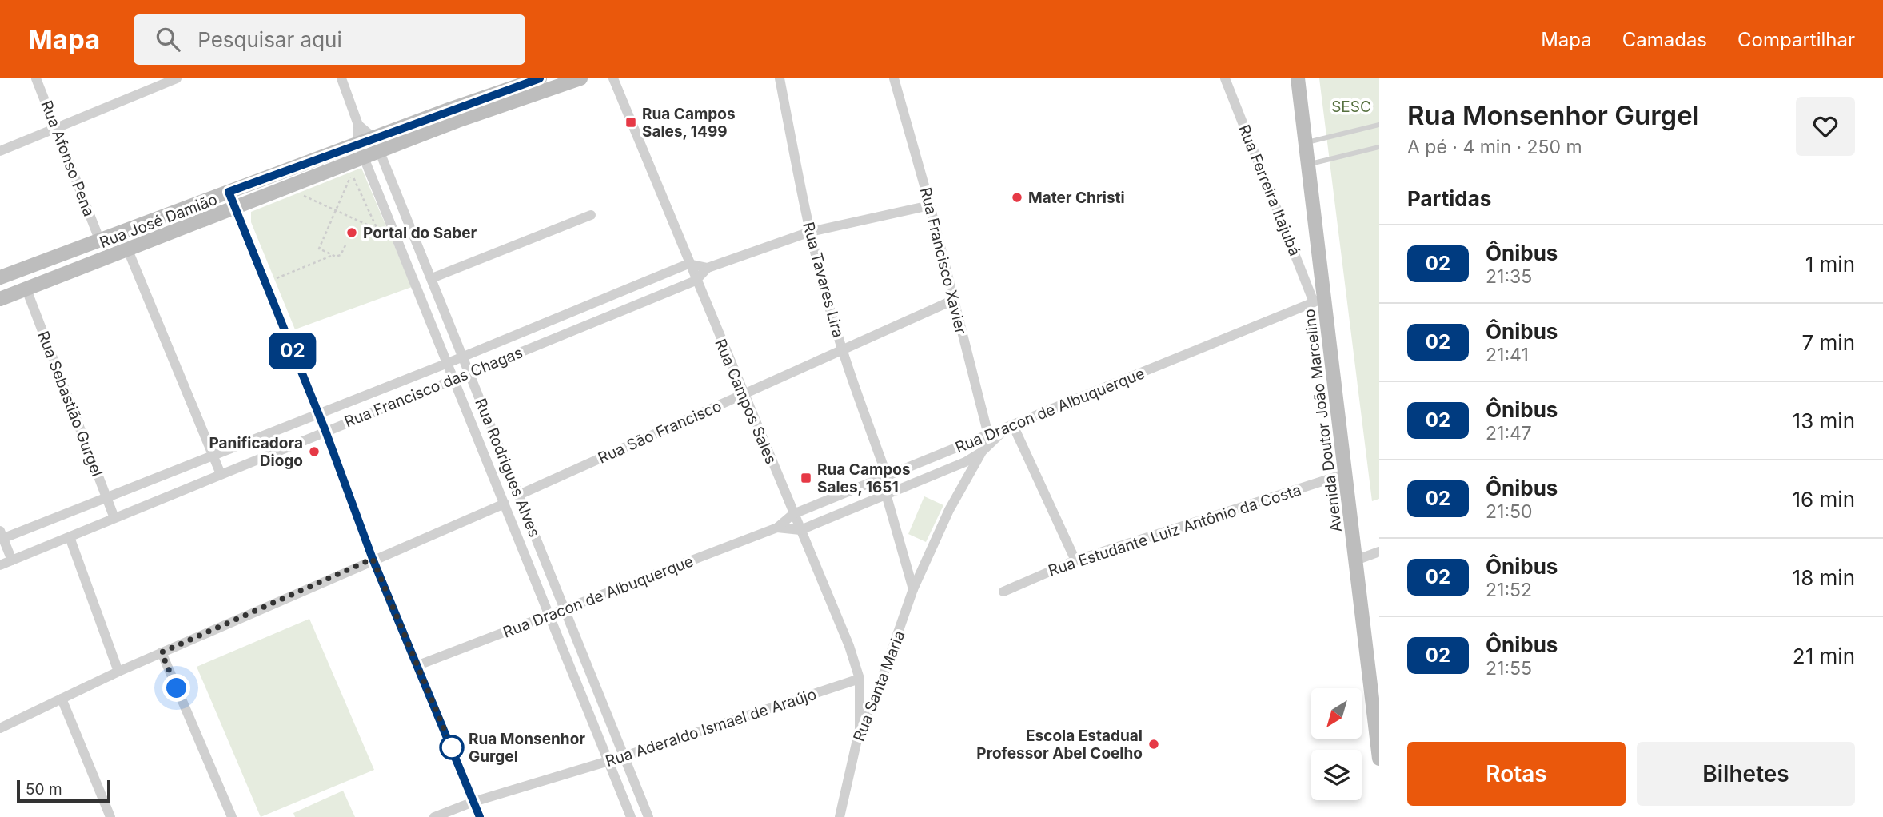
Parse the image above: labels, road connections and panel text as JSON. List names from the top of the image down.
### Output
{
  "streets": {
    "street": [
      "Rua Afonso Pena",
      "Rua Ferreira Itajubá",
      "Rua José Damião",
      "Rua Francisco Xavier",
      "Rua Tavares Lira",
      "Rua Francisco das Chagas",
      "Rua Campos Sales",
      "Rua Sebastião Gurgel",
      "Rua Dracon de Albuquerque",
      "Avenida Doutor João Marcelino",
      "Rua São Francisco",
      "Rua Rodrigues Alves",
      "Rua Estudante Luiz Antônio da Costa",
      "Rua Santa Maria",
      "Rua Aderaldo Ismael de Araújo"
    ]
  },
  "crossings": [
    ["Rua Afonso Pena", "Rua José Damião"],
    ["Rua Ferreira Itajubá", "Rua Dracon de Albuquerque"],
    ["Rua Ferreira Itajubá", "Avenida Doutor João Marcelino"],
    ["Rua José Damião", "Rua Sebastião Gurgel"],
    ["Rua José Damião", "Rua Rodrigues Alves"],
    ["Rua Francisco Xavier", "Rua Francisco das Chagas"],
    ["Rua Francisco Xavier", "Rua Dracon de Albuquerque"],
    ["Rua Francisco Xavier", "Rua São Francisco"],
    ["Rua Francisco Xavier", "Rua Santa Maria"],
    ["Rua Tavares Lira", "Rua Francisco das Chagas"],
    ["Rua Tavares Lira", "Rua Dracon de Albuquerque"],
    ["Rua Tavares Lira", "Rua São Francisco"],
    ["Rua Francisco das Chagas", "Rua Campos Sales"],
    ["Rua Francisco das Chagas", "Rua Sebastião Gurgel"],
    ["Rua Francisco das Chagas", "Rua Rodrigues Alves"],
    ["Rua Campos Sales", "Rua Dracon de Albuquerque"],
    ["Rua Campos Sales", "Rua São Francisco"],
    ["Rua Campos Sales", "Rua Santa Maria"],
    ["Rua Campos Sales", "Rua Aderaldo Ismael de Araújo"],
    ["Rua Dracon de Albuquerque", "Avenida Doutor João Marcelino"],
    ["Rua Dracon de Albuquerque", "Rua Rodrigues Alves"],
    ["Rua Dracon de Albuquerque", "Rua Santa Maria"],
    ["Avenida Doutor João Marcelino", "Rua Estudante Luiz Antônio da Costa"],
    ["Rua São Francisco", "Rua Rodrigues Alves"],
    ["Rua Rodrigues Alves", "Rua Aderaldo Ismael de Araújo"]
  ],
  "parks": ["SESC"],
  "places": {
    "transit": ["Rua Campos Sales, 1499", "Rua Campos Sales, 1651"],
    "other": [
      "Mater Christi",
      "Portal do Saber",
      "Panificadora Diogo",
      "Escola Estadual Professor Abel Coelho",
      "Rua Monsenhor Gurgel"
    ]
  },
  "lines": ["bus line 02"],
  "scale_bar": "50 m",
  "north": "bottom left",
  "page": {
    "header": "Mapa",
    "search": "Pesquisar aqui",
    "nav": ["Mapa", "Camadas", "Compartilhar"],
    "on_map": "02",
    "heading": [
      ["Rua Monsenhor Gurgel", "A pé · 4 min · 250 m"],
      "Partidas"
    ],
    "list": [
      {
        "mark": "02",
        "name": "Ônibus",
        "note": "21:35",
        "value": "1 min"
      },
      {
        "mark": "02",
        "name": "Ônibus",
        "note": "21:41",
        "value": "7 min"
      },
      {
        "mark": "02",
        "name": "Ônibus",
        "note": "21:47",
        "value": "13 min"
      },
      {
        "mark": "02",
        "name": "Ônibus",
        "note": "21:50",
        "value": "16 min"
      },
      {
        "mark": "02",
        "name": "Ônibus",
        "note": "21:52",
        "value": "18 min"
      },
      {
        "mark": "02",
        "name": "Ônibus",
        "note": "21:55",
        "value": "21 min"
      }
    ],
    "buttons": ["Rotas", "Bilhetes"],
    "scale": "50 m"
  }
}
